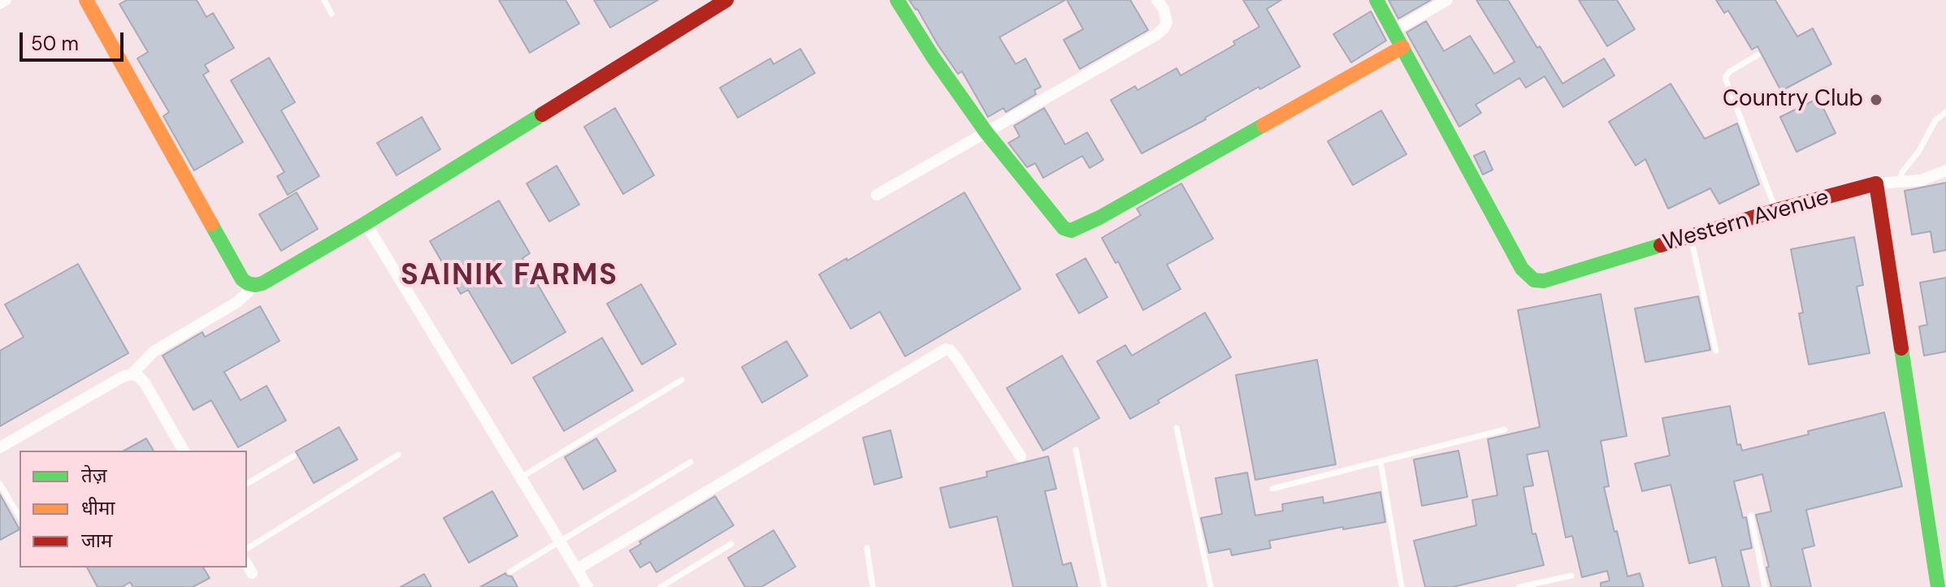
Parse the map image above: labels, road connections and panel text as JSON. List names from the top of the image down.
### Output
{
  "streets": {
    "street": ["Western Avenue"]
  },
  "districts": ["SAINIK FARMS"],
  "places": ["Country Club"],
  "legend": ["तेज़", "धीमा", "जाम"],
  "scale_bar": "50 m"
}
